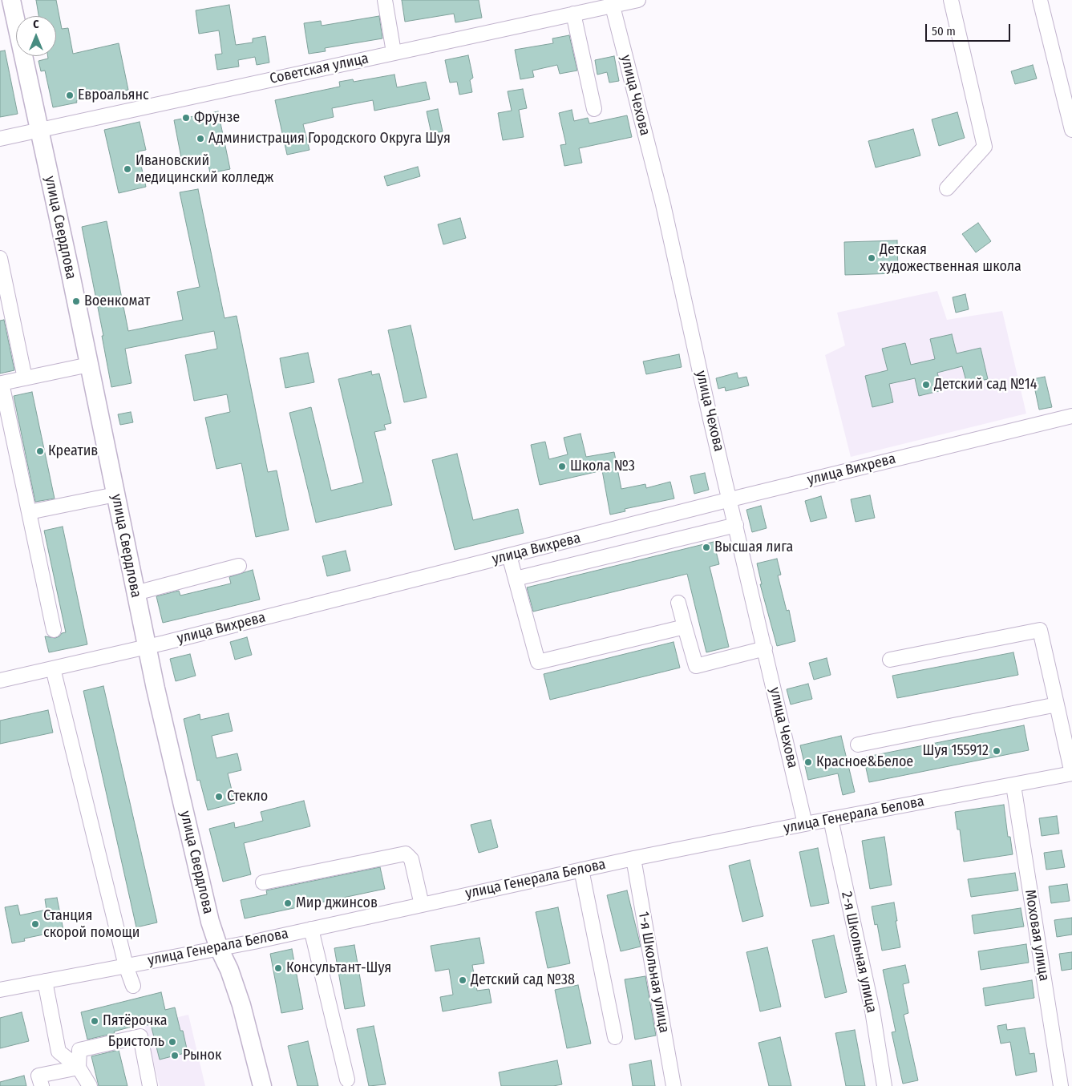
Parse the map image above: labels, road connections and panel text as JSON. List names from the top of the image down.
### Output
{
  "streets": {
    "main road": ["улица Свердлова"],
    "street": [
      "Советская улица",
      "улица Чехова",
      "улица Вихрева",
      "улица Генерала Белова",
      "Моховая улица",
      "2-я Школьная улица",
      "1-я Школьная улица"
    ]
  },
  "crossings": [
    ["Советская улица", "улица Чехова"],
    ["Советская улица", "улица Свердлова"],
    ["улица Чехова", "улица Вихрева"],
    ["улица Чехова", "улица Генерала Белова"],
    ["улица Свердлова", "улица Вихрева"],
    ["улица Свердлова", "улица Генерала Белова"],
    ["улица Генерала Белова", "Моховая улица"],
    ["улица Генерала Белова", "2-я Школьная улица"],
    ["улица Генерала Белова", "1-я Школьная улица"]
  ],
  "places": [
    "Евроальянс",
    "Фрунзе",
    "Администрация Городского Округа Шуя",
    "Ивановский медицинский колледж",
    "Детская художественная школа",
    "Военкомат",
    "Детский сад №14",
    "Креатив",
    "Школа №3",
    "Высшая лига",
    "Шуя 155912",
    "Красное&Белое",
    "Стекло",
    "Мир джинсов",
    "Станция скорой помощи",
    "Консультант-Шуя",
    "Детский сад №38",
    "Пятёрочка",
    "Бристоль",
    "Рынок"
  ],
  "scale_bar": "50 m",
  "north": "top"
}
